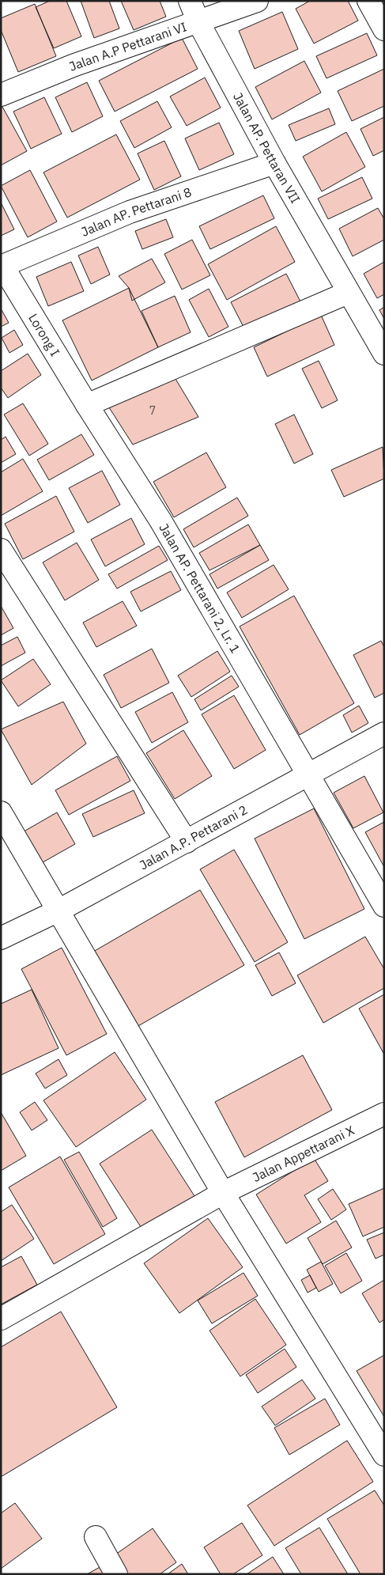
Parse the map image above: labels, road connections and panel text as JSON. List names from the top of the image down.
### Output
{
  "streets": {
    "street": [
      "Jalan A.P Pettarani VI",
      "Jalan AP. Pettaran VII",
      "Jalan AP. Pettarani 8",
      "Lorong I",
      "Jalan AP. Pettarani 2, Lr. 1",
      "Jalan A.P. Pettarani 2",
      "Jalan Appettarani X"
    ]
  },
  "crossings": [
    ["Jalan A.P Pettarani VI", "Jalan AP. Pettaran VII"],
    ["Jalan AP. Pettaran VII", "Jalan AP. Pettarani 8"],
    ["Jalan AP. Pettarani 8", "Lorong I"],
    ["Lorong I", "Jalan AP. Pettarani 2, Lr. 1"],
    ["Jalan AP. Pettarani 2, Lr. 1", "Jalan A.P. Pettarani 2"]
  ],
  "house_numbers": ["7"]
}
